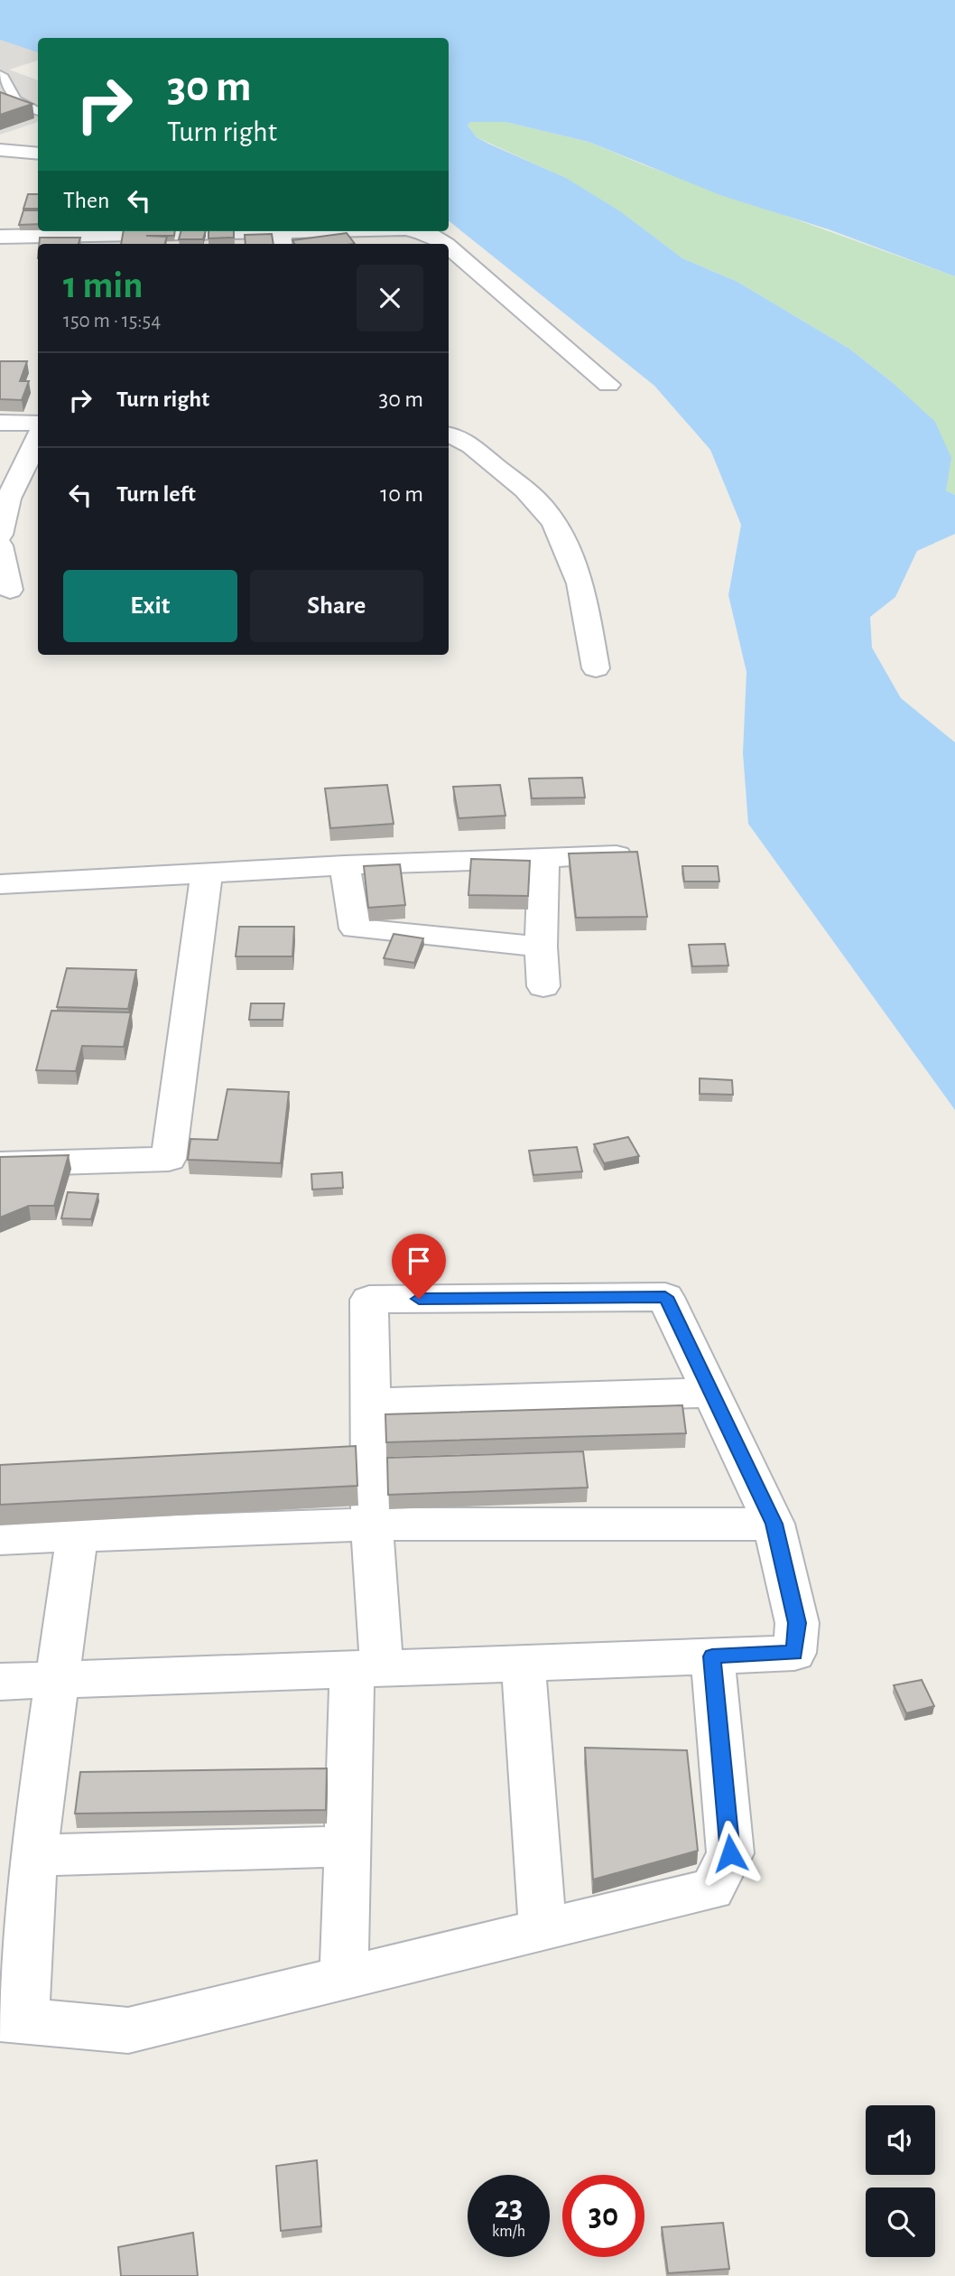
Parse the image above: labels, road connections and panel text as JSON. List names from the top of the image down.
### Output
{
  "page": {
    "turn": ["30 m", "Turn right"],
    "then": "Then",
    "heading": ["1 min", "150 m · 15:54"],
    "list": [
      {
        "name": "Turn right",
        "value": "30 m"
      },
      {
        "name": "Turn left",
        "value": "10 m"
      }
    ],
    "buttons": ["Exit", "Share"],
    "speed": "23 km/h",
    "limit": "30"
  }
}
